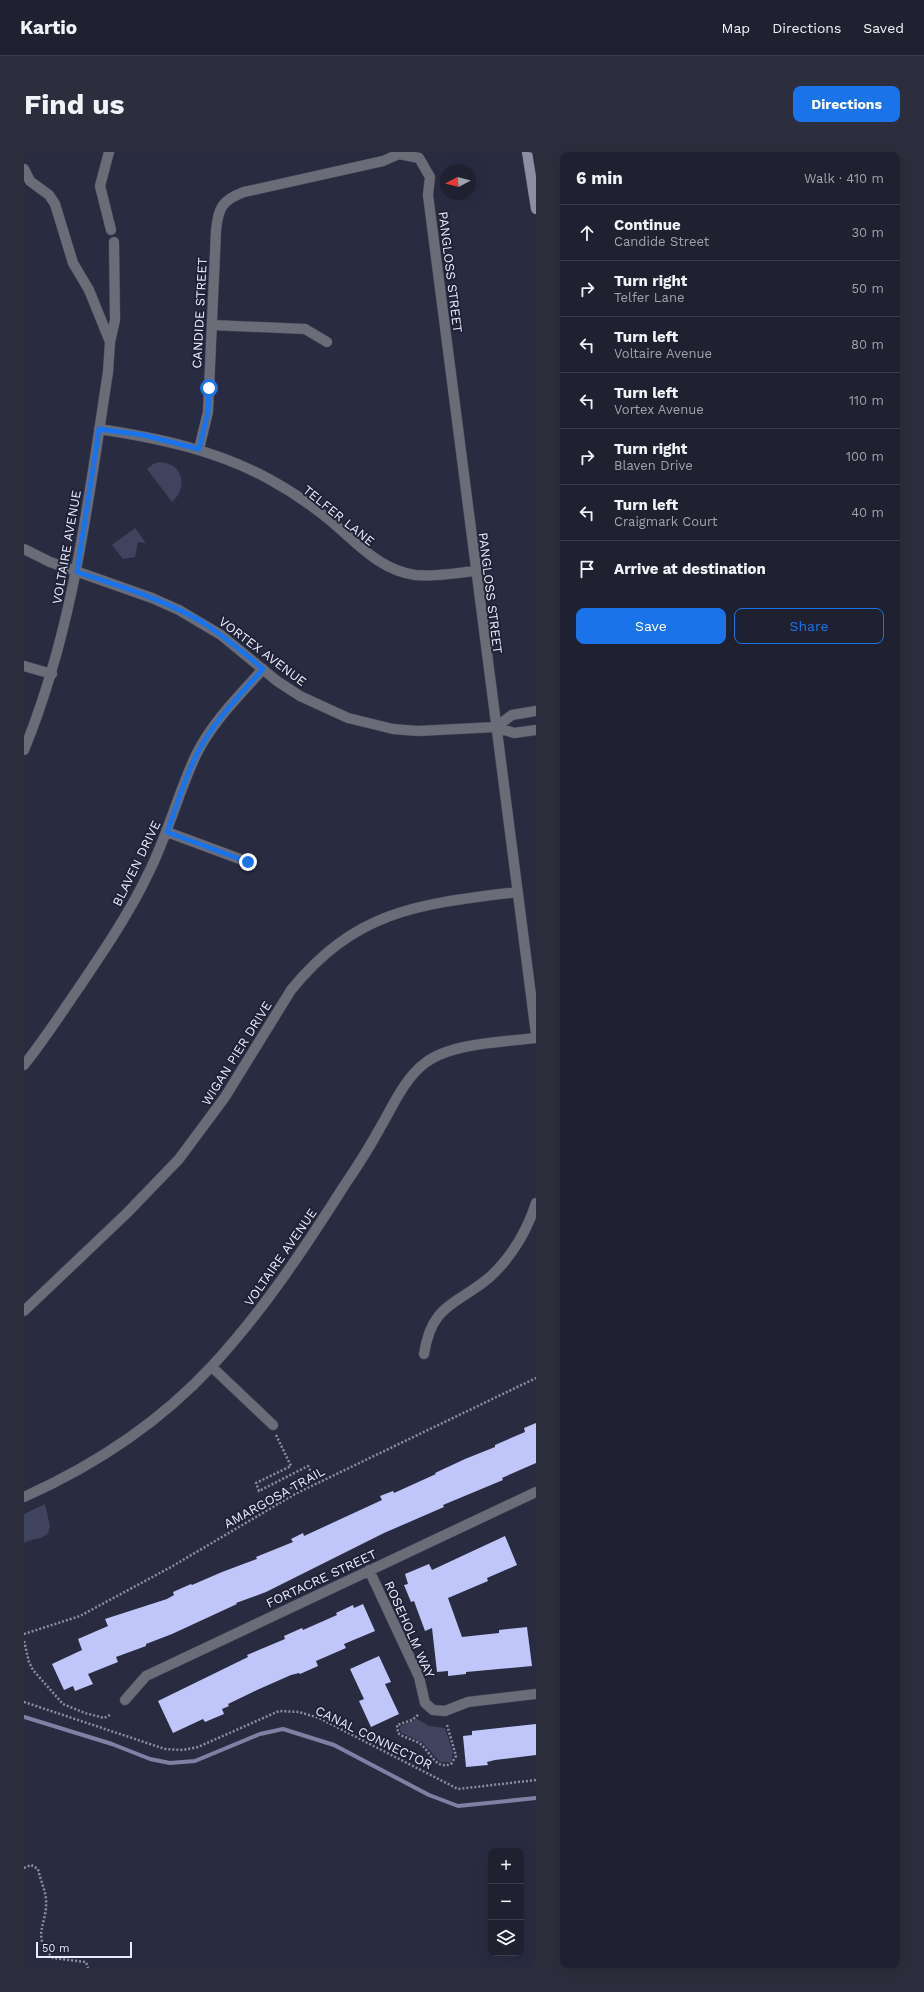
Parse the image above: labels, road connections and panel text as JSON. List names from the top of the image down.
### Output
{
  "streets": {
    "street": [
      "PANGLOSS STREET",
      "CANDIDE STREET",
      "TELFER LANE",
      "VOLTAIRE AVENUE",
      "VORTEX AVENUE",
      "BLAVEN DRIVE",
      "WIGAN PIER DRIVE",
      "FORTACRE STREET",
      "ROSEHOLM WAY"
    ],
    "path": ["AMARGOSA TRAIL", "CANAL CONNECTOR"]
  },
  "crossings": [
    ["PANGLOSS STREET", "CANDIDE STREET"],
    ["PANGLOSS STREET", "TELFER LANE"],
    ["PANGLOSS STREET", "VORTEX AVENUE"],
    ["PANGLOSS STREET", "WIGAN PIER DRIVE"],
    ["CANDIDE STREET", "TELFER LANE"],
    ["TELFER LANE", "VOLTAIRE AVENUE"],
    ["VOLTAIRE AVENUE", "VORTEX AVENUE"],
    ["VORTEX AVENUE", "BLAVEN DRIVE"],
    ["FORTACRE STREET", "ROSEHOLM WAY"]
  ],
  "scale_bar": "50 m",
  "north": "left",
  "page": {
    "header": "Kartio",
    "nav": ["Map", "Directions", "Saved"],
    "buttons": [
      "Directions",
      ["Save", "Share"]
    ],
    "title": "Find us",
    "heading": ["6 min", "Walk · 410 m"],
    "list": [
      ["Continue", "Candide Street", "30 m"],
      ["Turn right", "Telfer Lane", "50 m"],
      ["Turn left", "Voltaire Avenue", "80 m"],
      ["Turn left", "Vortex Avenue", "110 m"],
      ["Turn right", "Blaven Drive", "100 m"],
      ["Turn left", "Craigmark Court", "40 m"],
      "Arrive at destination"
    ],
    "map_buttons": ["+", "−"],
    "scale": "50 m"
  }
}
